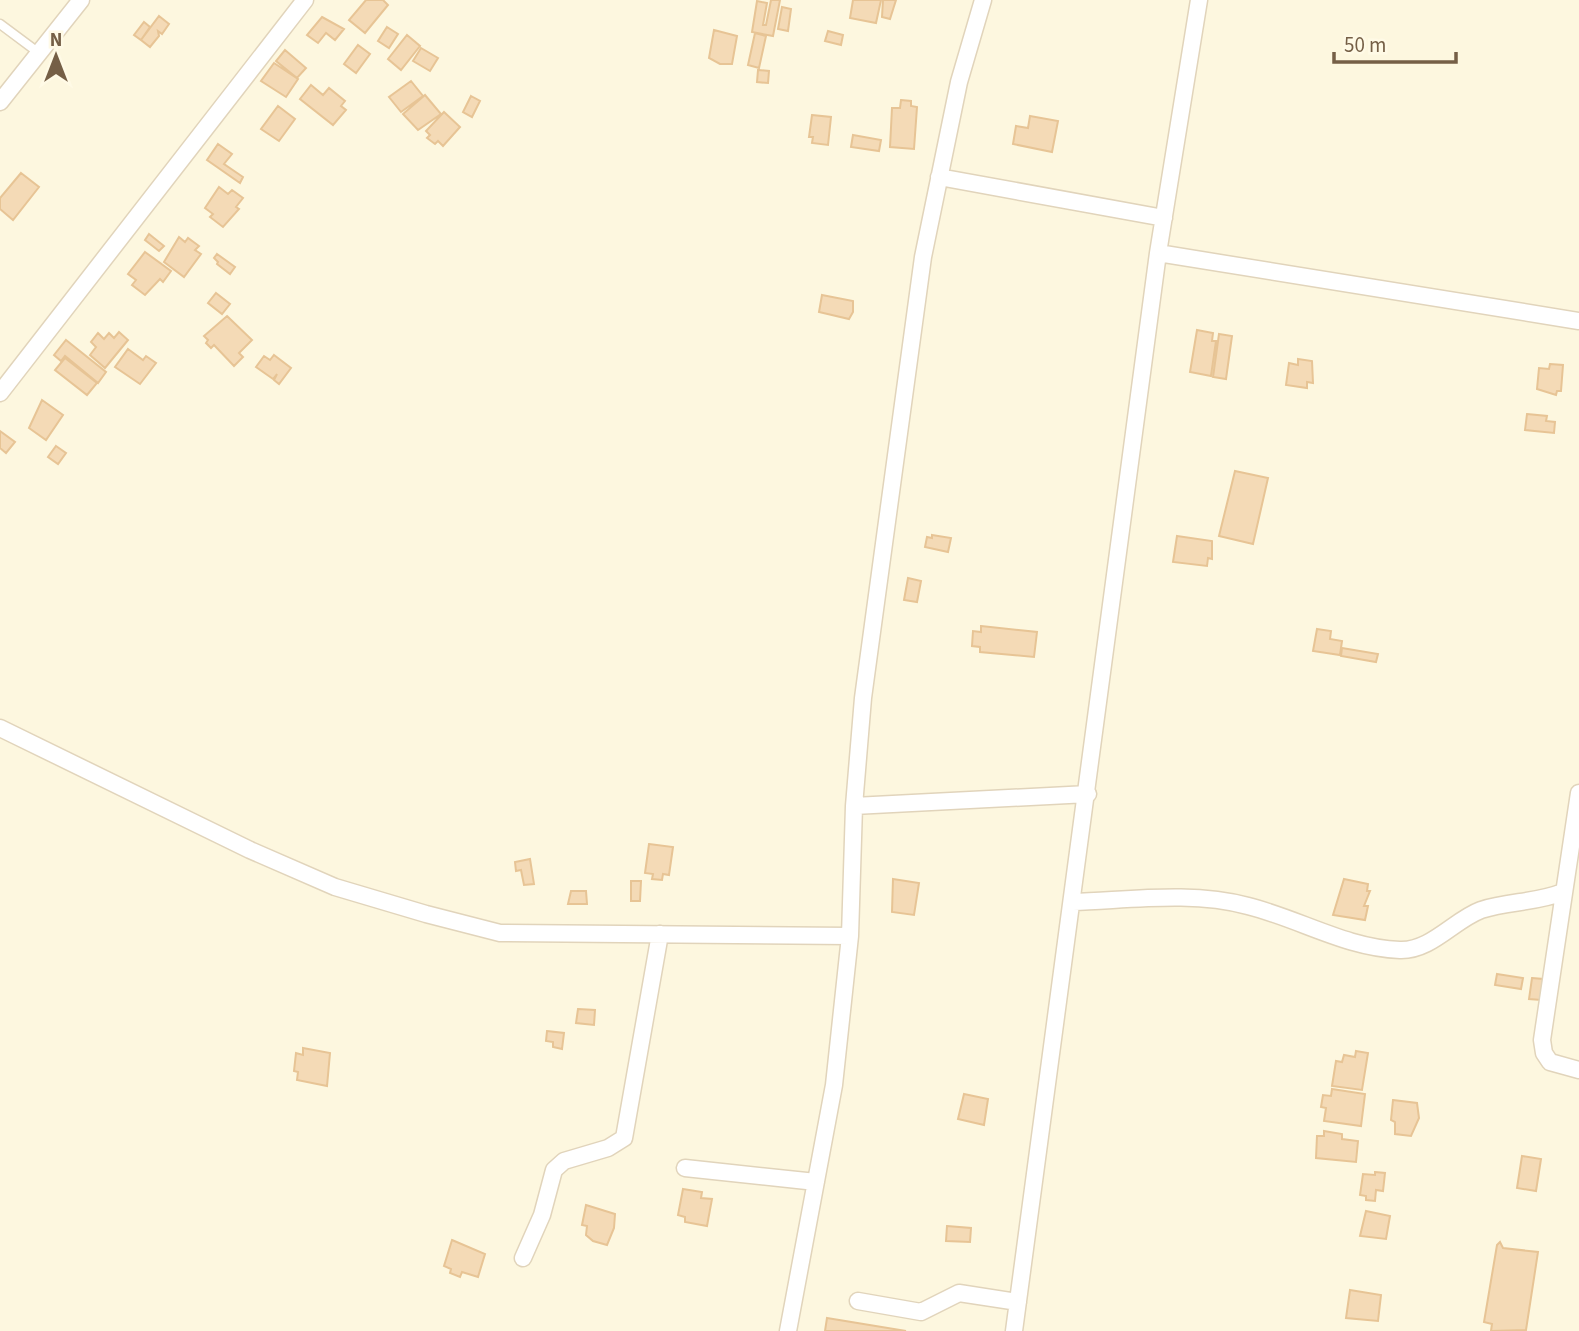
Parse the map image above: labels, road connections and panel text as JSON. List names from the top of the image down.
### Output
{
  "scale_bar": "50 m",
  "north": "top"
}
